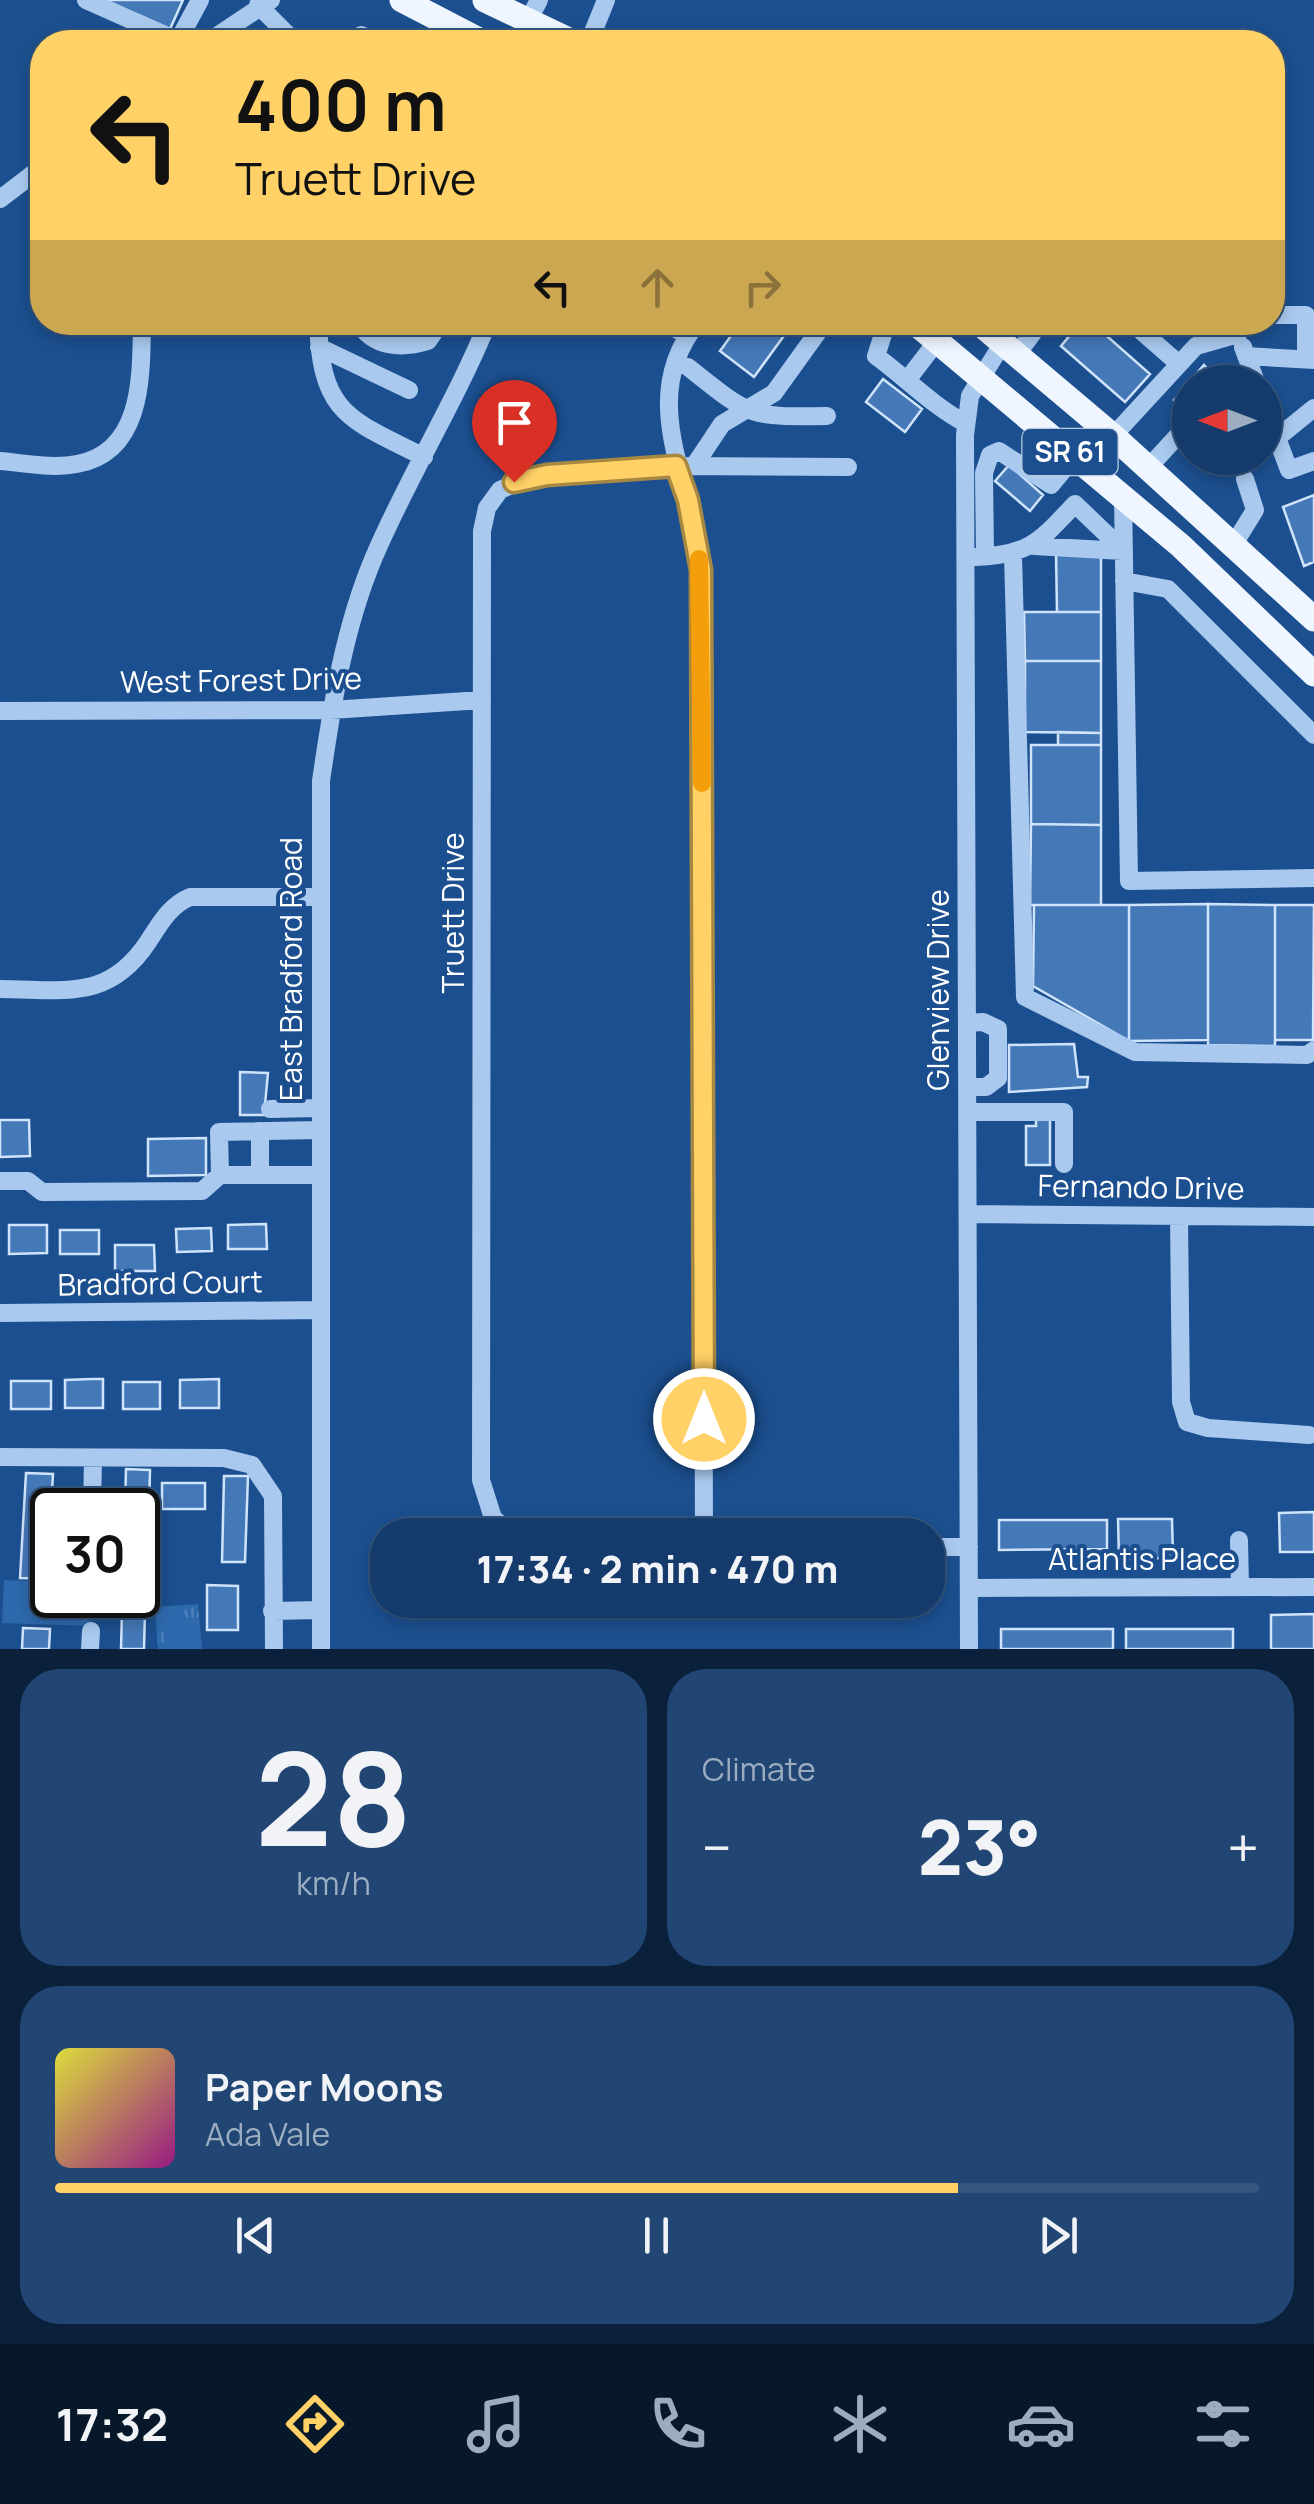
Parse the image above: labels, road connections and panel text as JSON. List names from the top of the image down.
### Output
{
  "streets": {
    "main road": ["SR 61"],
    "street": [
      "West Forest Drive",
      "Truett Drive",
      "East Bradford Road",
      "Glenview Drive",
      "Fernando Drive",
      "Bradford Court",
      "Atlantis Place"
    ]
  },
  "crossings": [
    ["SR 61", "Glenview Drive"],
    ["West Forest Drive", "Truett Drive"],
    ["West Forest Drive", "East Bradford Road"],
    ["East Bradford Road", "Bradford Court"],
    ["Glenview Drive", "Fernando Drive"],
    ["Glenview Drive", "Atlantis Place"]
  ],
  "north": "left",
  "page": {
    "turn": ["400 m", "Truett Drive"],
    "limit": "30",
    "trip": "17:34 · 2 min · 470 m",
    "tile": [
      ["28", "km/h"],
      "Climate"
    ],
    "heat": ["−", "23°", "+"],
    "song": ["Paper Moons", "Ada Vale"],
    "tabs": "17:32"
  }
}
